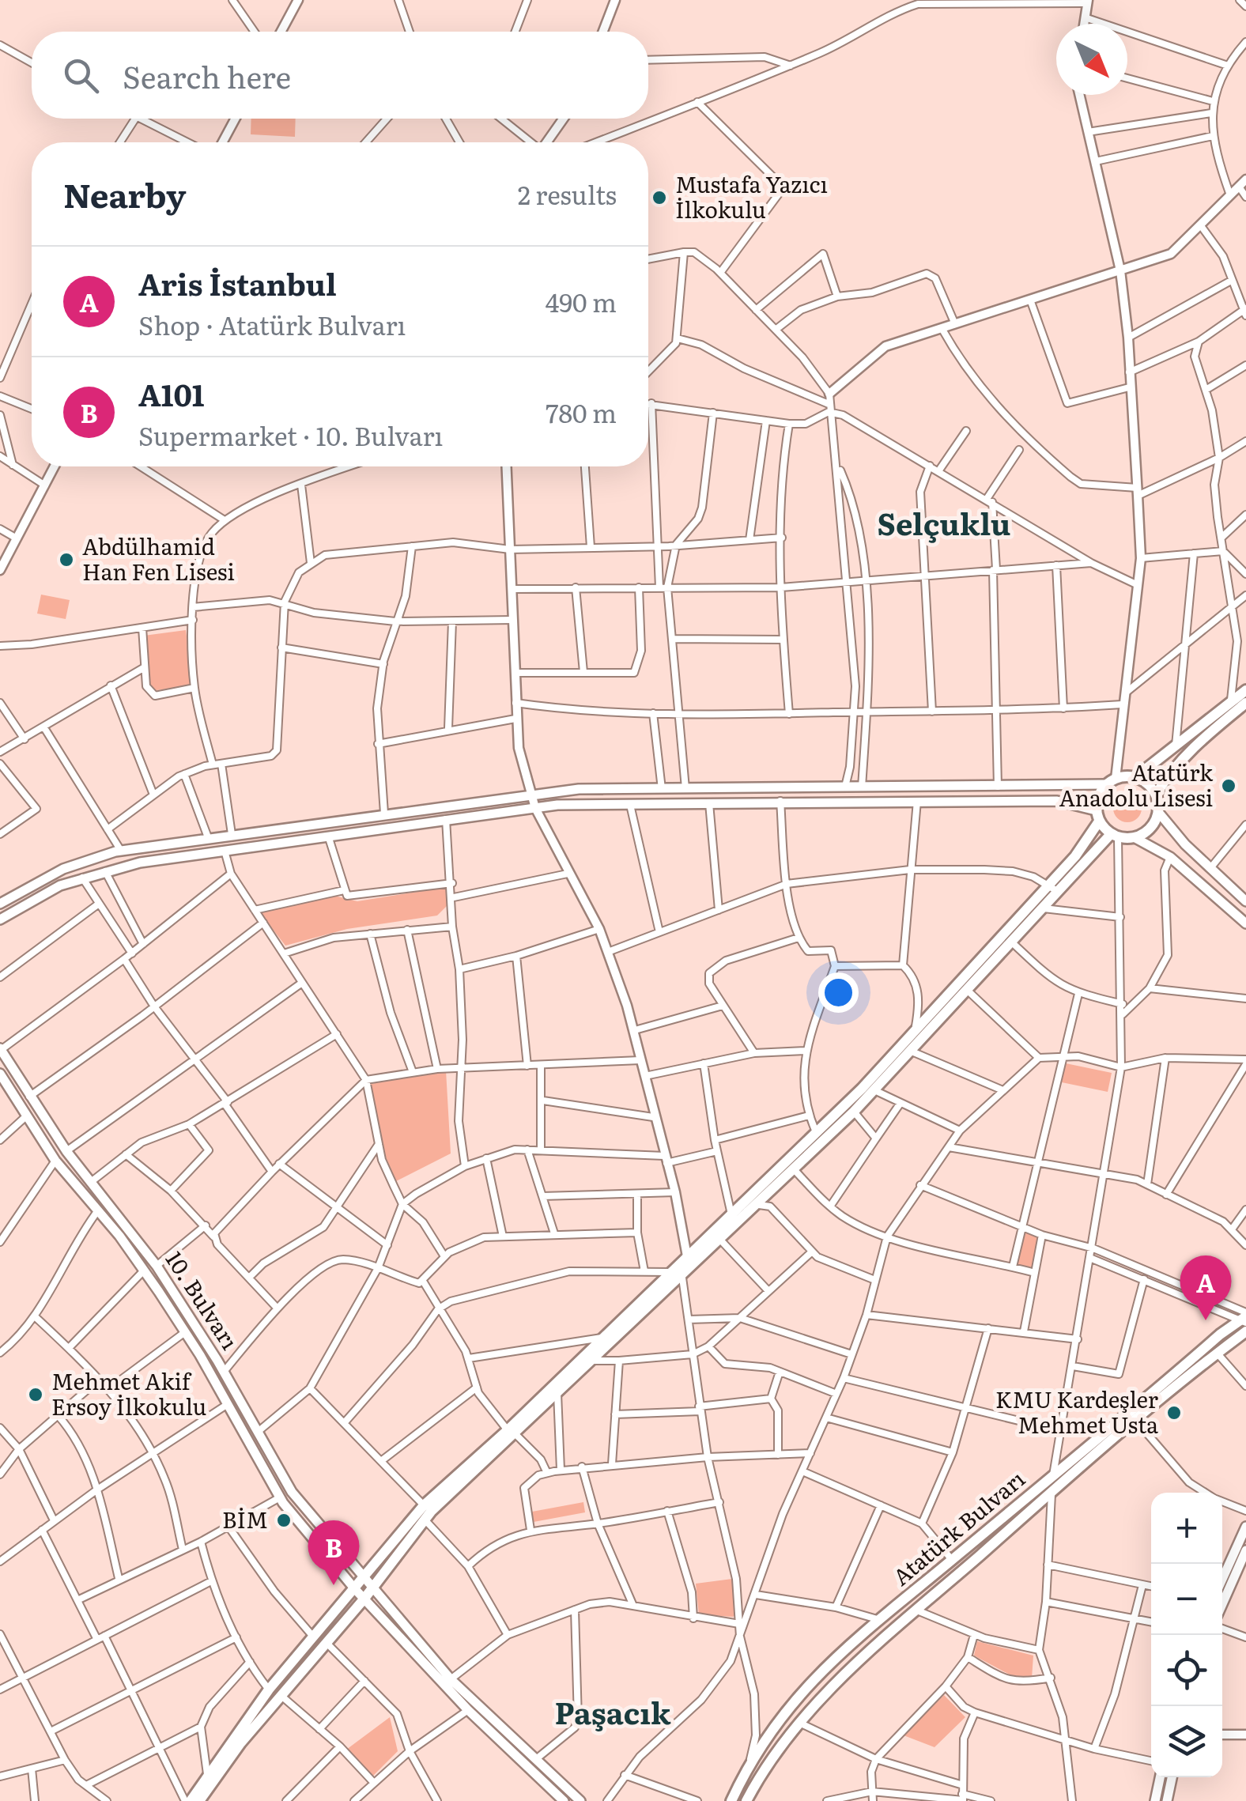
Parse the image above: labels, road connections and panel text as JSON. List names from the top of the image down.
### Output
{
  "streets": {
    "main road": ["10. Bulvarı", "Atatürk Bulvarı"]
  },
  "districts": ["Selçuklu", "Paşacık"],
  "places": [
    "Mustafa Yazıcı İlkokulu",
    "Abdülhamid Han Fen Lisesi",
    "Atatürk Anadolu Lisesi",
    "Mehmet Akif Ersoy İlkokulu",
    "KMU Kardeşler Mehmet Usta",
    "BİM"
  ],
  "north": "bottom right",
  "page": {
    "search": "Search here",
    "heading": ["Nearby", "2 results"],
    "list": [
      {
        "mark": "A",
        "name": "Aris İstanbul",
        "note": "Shop · Atatürk Bulvarı",
        "value": "490 m"
      },
      {
        "mark": "B",
        "name": "A101",
        "note": "Supermarket · 10. Bulvarı",
        "value": "780 m"
      }
    ],
    "pins": ["A", "B"],
    "map_buttons": ["+", "−"]
  }
}
